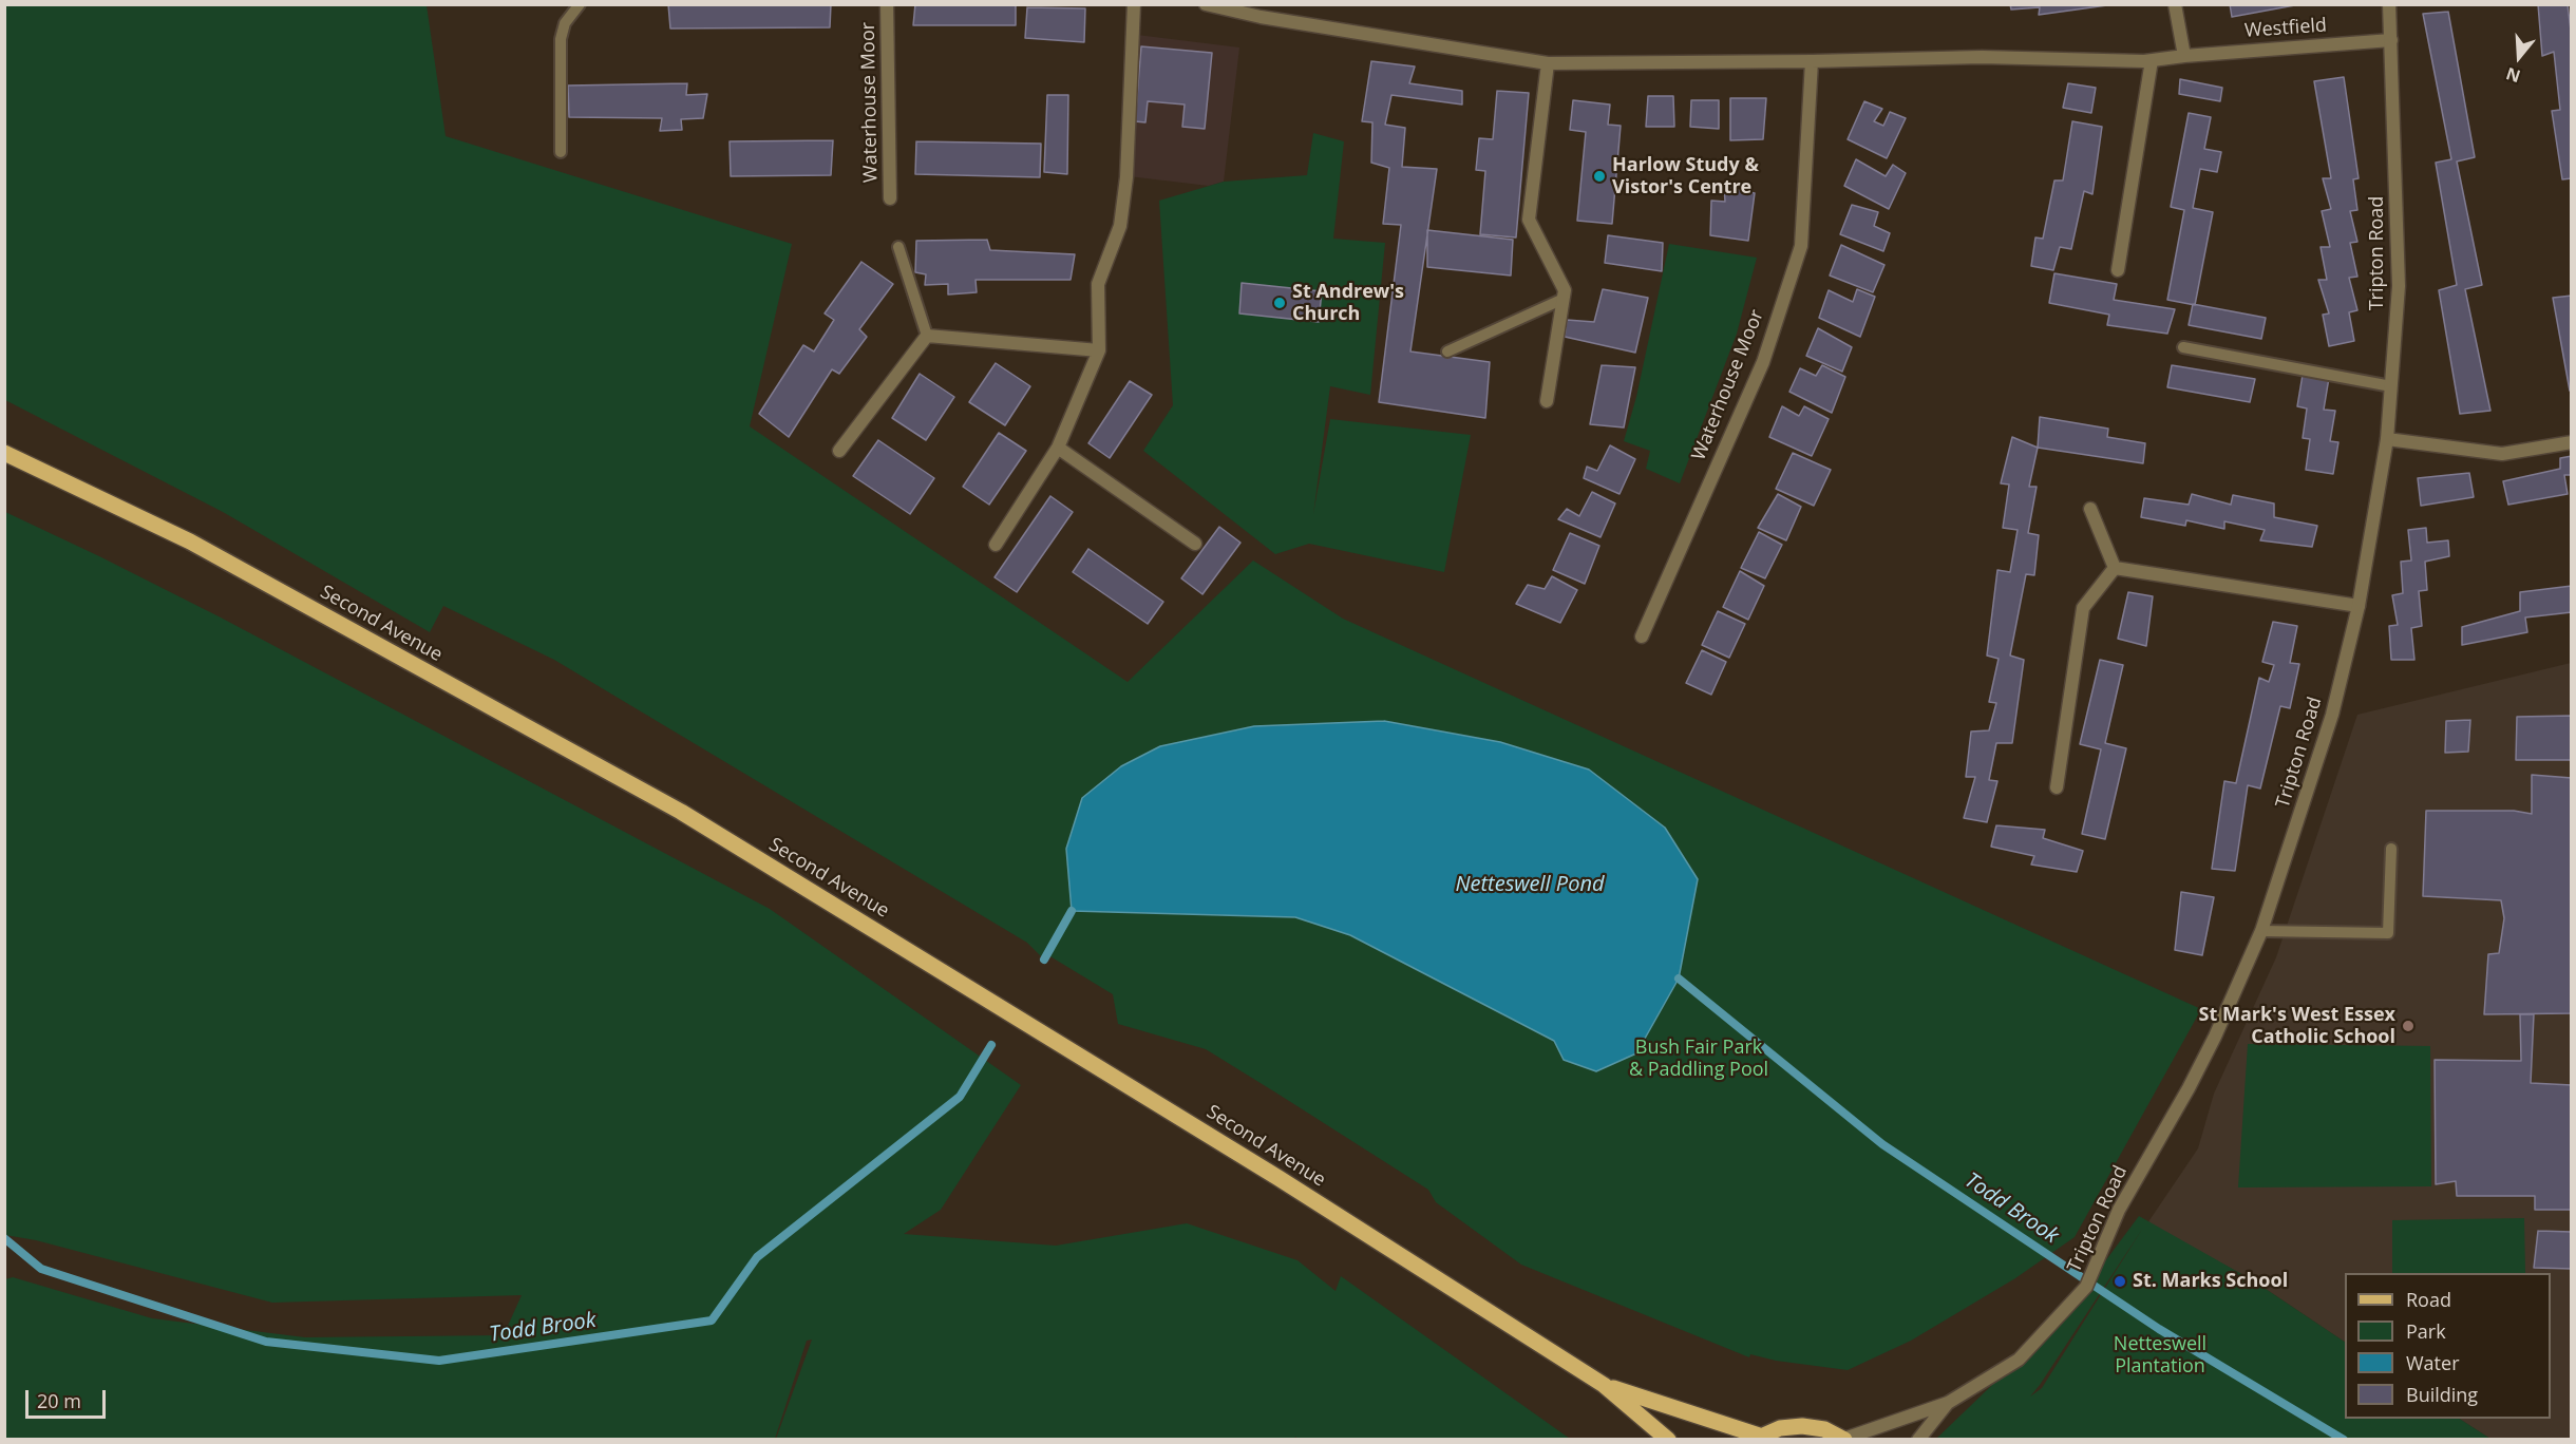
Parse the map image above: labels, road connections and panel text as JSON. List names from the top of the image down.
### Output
{
  "streets": {
    "main road": ["Second Avenue"],
    "street": ["Westfield", "Waterhouse Moor", "Tripton Road"]
  },
  "crossings": [
    ["Westfield", "Waterhouse Moor"],
    ["Westfield", "Tripton Road"]
  ],
  "water": ["Netteswell Pond", "Todd Brook"],
  "parks": ["Bush Fair Park & Paddling Pool", "Netteswell Plantation"],
  "places": [
    "Harlow Study & Vistor's Centre",
    "St Andrew's Church",
    "St Mark's West Essex Catholic School",
    "St. Marks School"
  ],
  "legend": [
    "Road",
    "Park",
    "Water",
    "Building"
  ],
  "scale_bar": "20 m",
  "north": "bottom"
}
